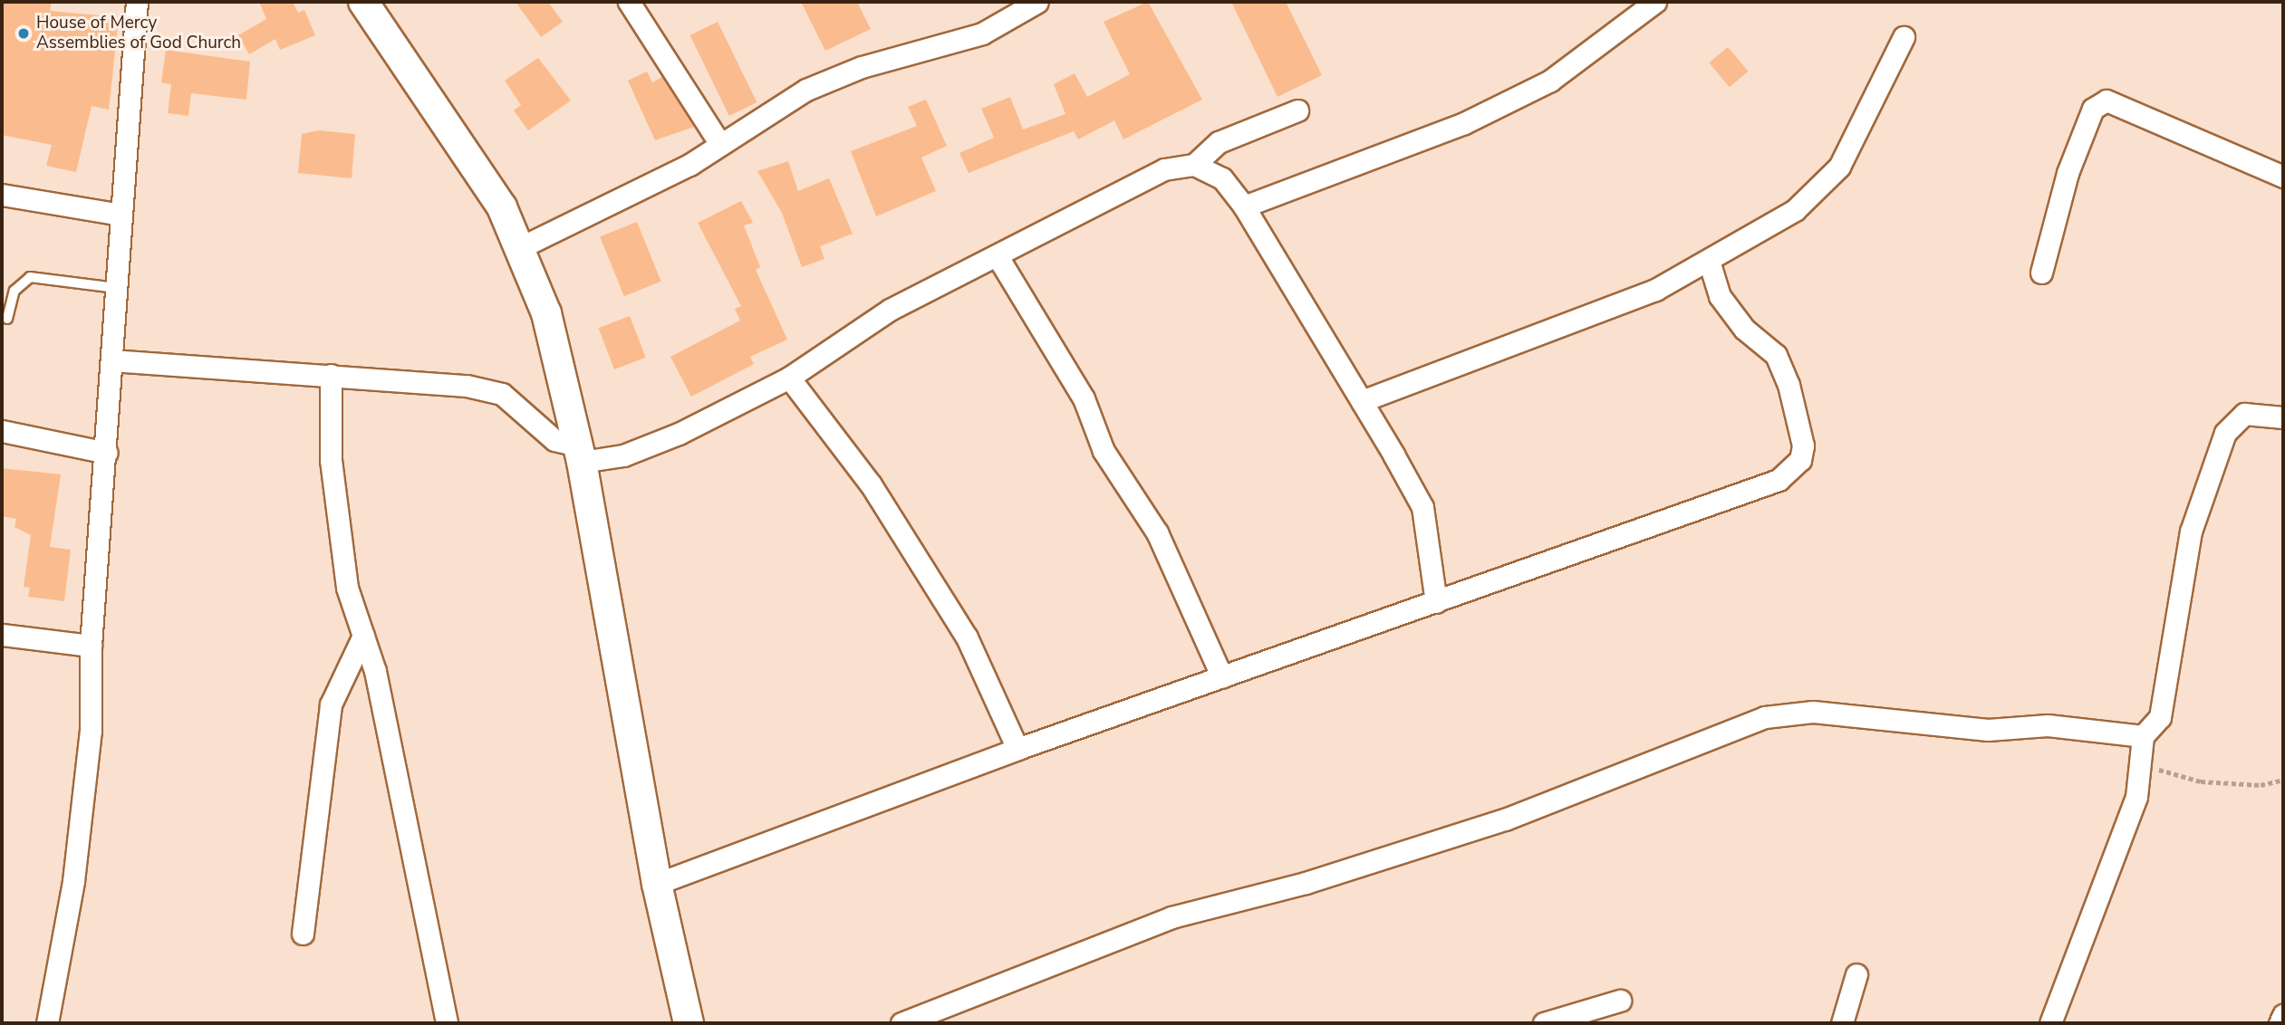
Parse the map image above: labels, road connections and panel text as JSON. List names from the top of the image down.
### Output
{
  "places": ["House of Mercy Assemblies of God Church"]
}
